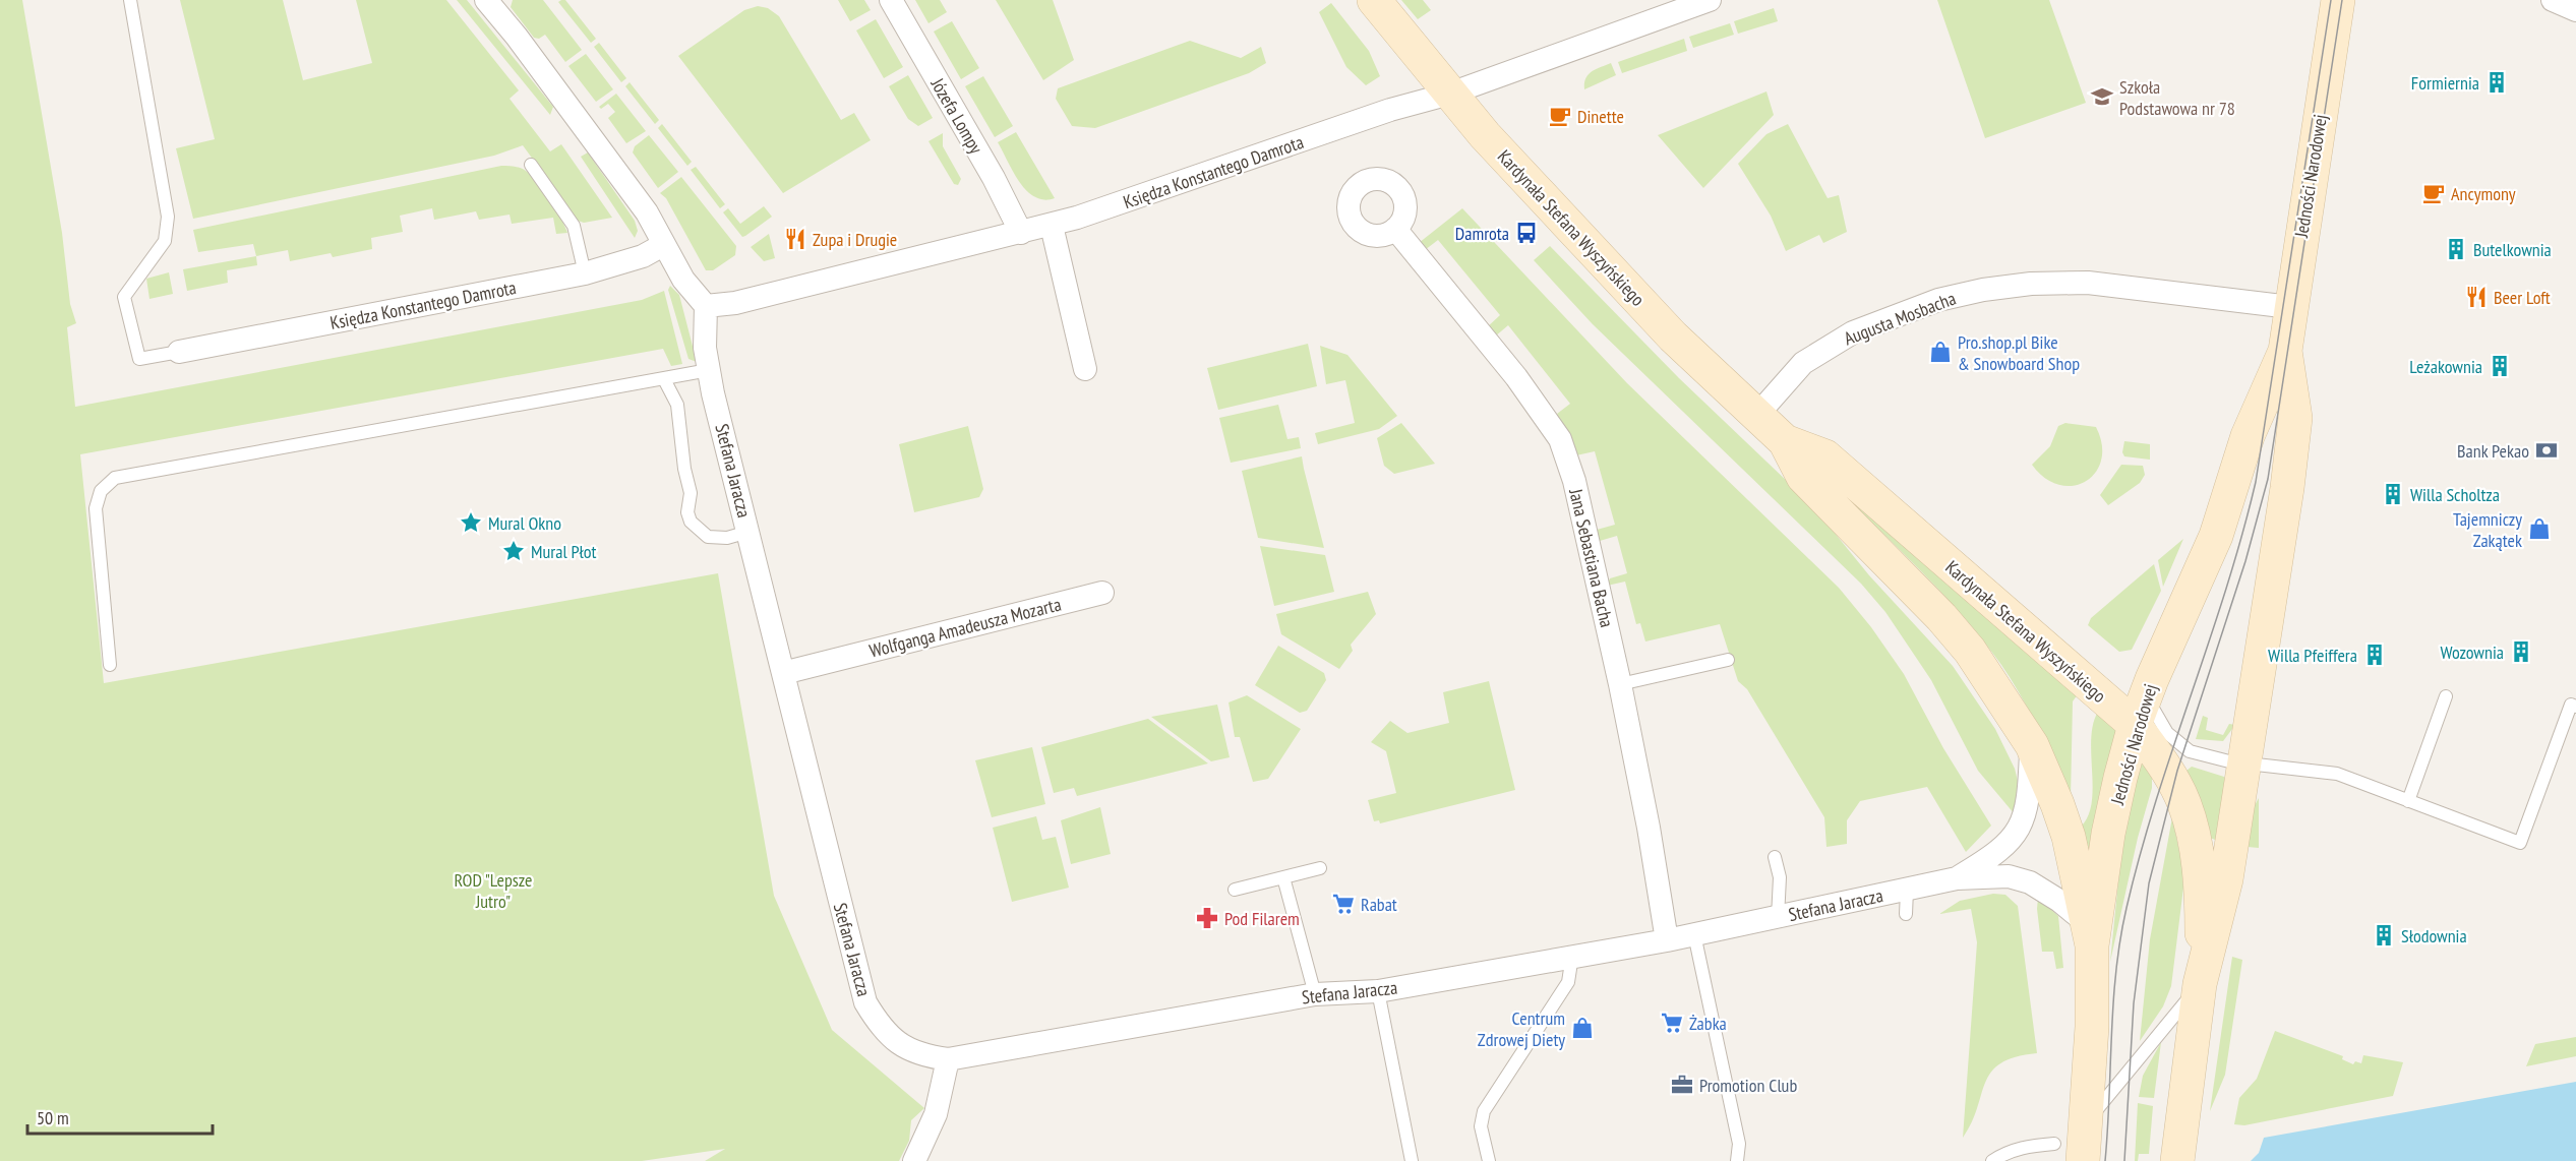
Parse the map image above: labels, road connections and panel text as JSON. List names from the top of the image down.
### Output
{
  "streets": {
    "main road": ["Jedności Narodowej", "Kardynała Stefana Wyszyńskiego"],
    "street": [
      "Józefa Lompy",
      "Księdza Konstantego Damrota",
      "Augusta Mosbacha",
      "Stefana Jaracza",
      "Jana Sebastiana Bacha",
      "Wolfganga Amadeusza Mozarta"
    ]
  },
  "crossings": [
    ["Józefa Lompy", "Księdza Konstantego Damrota"],
    ["Księdza Konstantego Damrota", "Kardynała Stefana Wyszyńskiego"],
    ["Księdza Konstantego Damrota", "Stefana Jaracza"],
    ["Jedności Narodowej", "Kardynała Stefana Wyszyńskiego"],
    ["Jedności Narodowej", "Augusta Mosbacha"],
    ["Jedności Narodowej", "Stefana Jaracza"],
    ["Kardynała Stefana Wyszyńskiego", "Augusta Mosbacha"],
    ["Kardynała Stefana Wyszyńskiego", "Stefana Jaracza"],
    ["Stefana Jaracza", "Jana Sebastiana Bacha"],
    ["Stefana Jaracza", "Wolfganga Amadeusza Mozarta"]
  ],
  "parks": ["ROD \"Lepsze Jutro\""],
  "places": {
    "building": [
      "Formiernia",
      "Butelkownia",
      "Leżakownia",
      "Willa Scholtza",
      "Wozownia",
      "Willa Pfeiffera",
      "Słodownia"
    ],
    "school or university": ["Szkoła Podstawowa nr 78"],
    "cafe": ["Dinette", "Ancymony"],
    "bus stop": ["Damrota"],
    "restaurant": ["Zupa i Drugie", "Beer Loft"],
    "shop": ["Pro.shop.pl Bike & Snowboard Shop", "Tajemniczy Zakątek", "Centrum Zdrowej Diety"],
    "bank": ["Bank Pekao"],
    "place": ["Mural Okno", "Mural Płot"],
    "supermarket": ["Rabat", "Żabka"],
    "pharmacy": ["Pod Filarem"],
    "office": ["Promotion Club"]
  },
  "scale_bar": "50 m"
}
